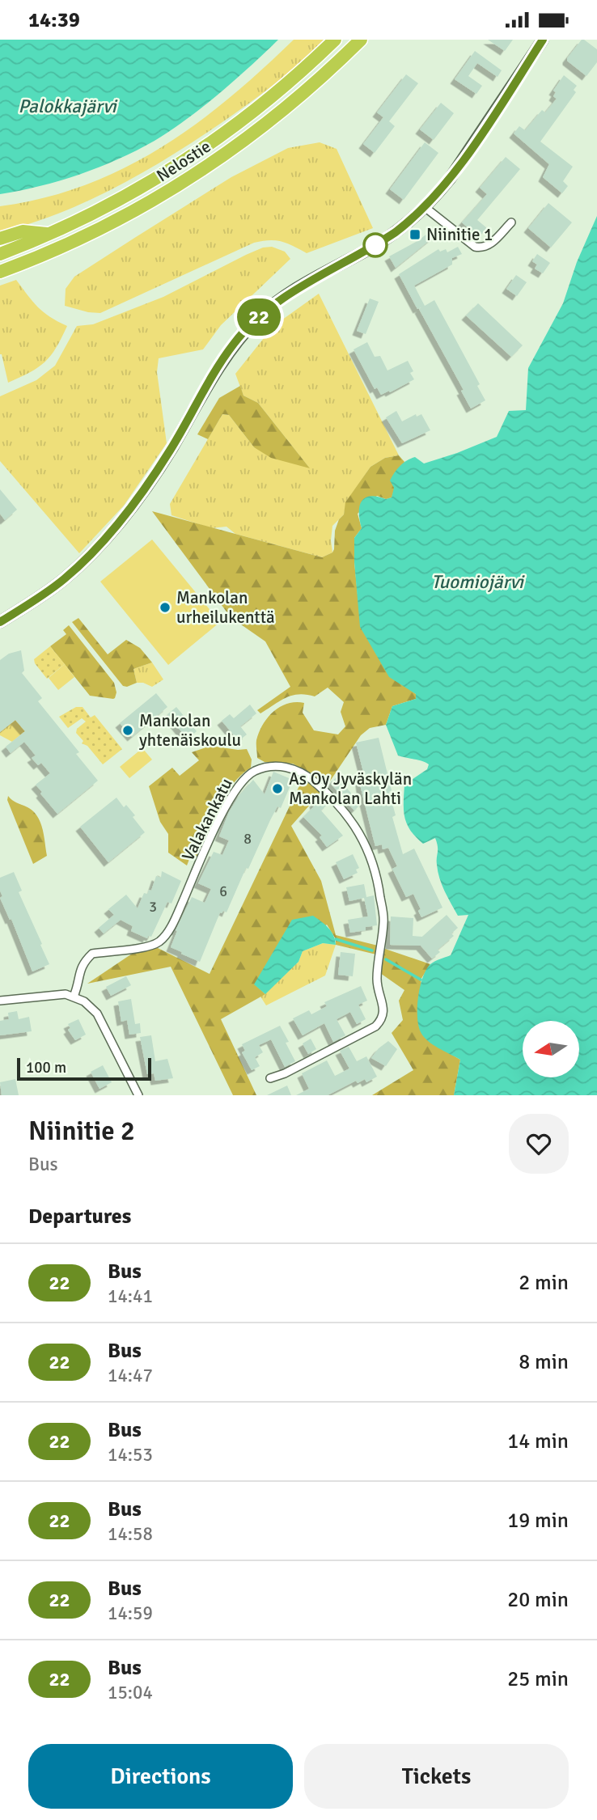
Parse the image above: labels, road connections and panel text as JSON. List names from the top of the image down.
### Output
{
  "streets": {
    "highway": ["Nelostie"],
    "street": ["Valakankatu"]
  },
  "water": ["Palokkajärvi", "Tuomiojärvi"],
  "places": {
    "transit": ["Niinitie 1"],
    "other": ["Mankolan urheilukenttä", "Mankolan yhtenäiskoulu", "As Oy Jyväskylän Mankolan Lahti"]
  },
  "lines": ["bus line 22"],
  "house_numbers": ["8", "6", "3"],
  "scale_bar": "100 m",
  "north": "left",
  "page": {
    "status": "14:39",
    "on_map": "22",
    "scale": "100 m",
    "heading": [
      ["Niinitie 2", "Bus"],
      "Departures"
    ],
    "list": [
      {
        "mark": "22",
        "name": "Bus",
        "note": "14:41",
        "value": "2 min"
      },
      {
        "mark": "22",
        "name": "Bus",
        "note": "14:47",
        "value": "8 min"
      },
      {
        "mark": "22",
        "name": "Bus",
        "note": "14:53",
        "value": "14 min"
      },
      {
        "mark": "22",
        "name": "Bus",
        "note": "14:58",
        "value": "19 min"
      },
      {
        "mark": "22",
        "name": "Bus",
        "note": "14:59",
        "value": "20 min"
      },
      {
        "mark": "22",
        "name": "Bus",
        "note": "15:04",
        "value": "25 min"
      }
    ],
    "buttons": ["Directions", "Tickets"]
  }
}
